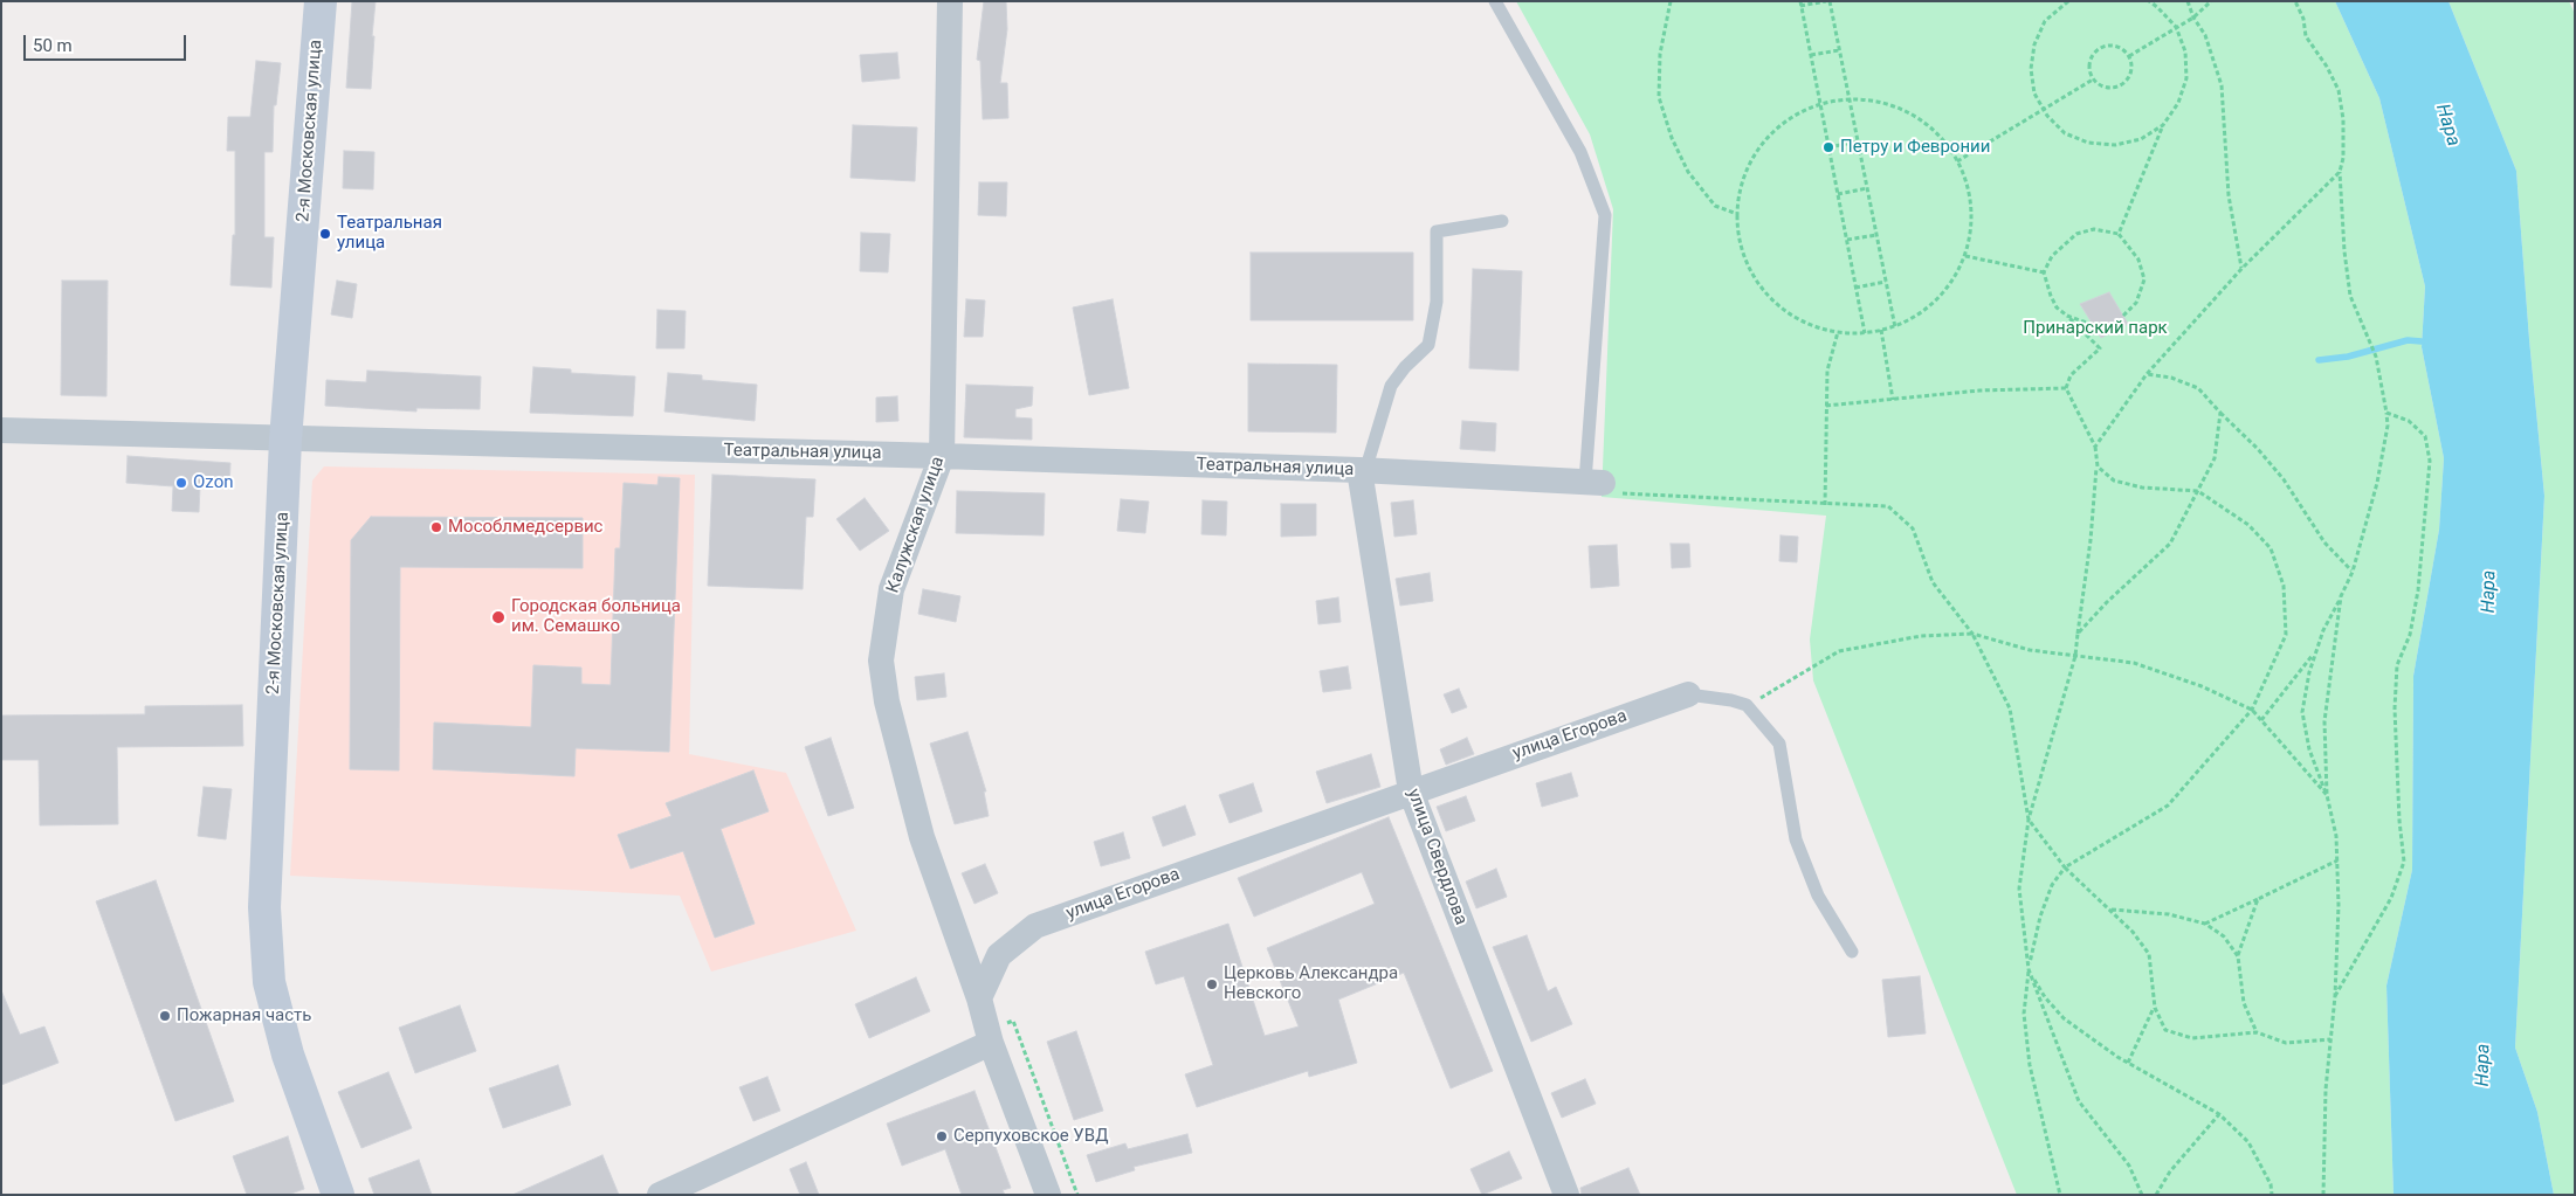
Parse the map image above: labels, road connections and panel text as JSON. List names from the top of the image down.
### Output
{
  "streets": {
    "street": [
      "2-я Московская улица",
      "Театральная улица",
      "Калужская улица",
      "улица Егорова",
      "улица Свердлова"
    ]
  },
  "crossings": [
    ["2-я Московская улица", "Театральная улица"],
    ["Театральная улица", "Калужская улица"],
    ["Театральная улица", "улица Свердлова"],
    ["Калужская улица", "улица Егорова"],
    ["улица Егорова", "улица Свердлова"]
  ],
  "water": ["Нара"],
  "parks": ["Принарский парк"],
  "places": [
    "Петру и Февронии",
    "Театральная улица",
    "Ozon",
    "Мособлмедсервис",
    "Городская больница им. Семашко",
    "Церковь Александра Невского",
    "Пожарная часть",
    "Серпуховское УВД"
  ],
  "scale_bar": "50 m"
}
